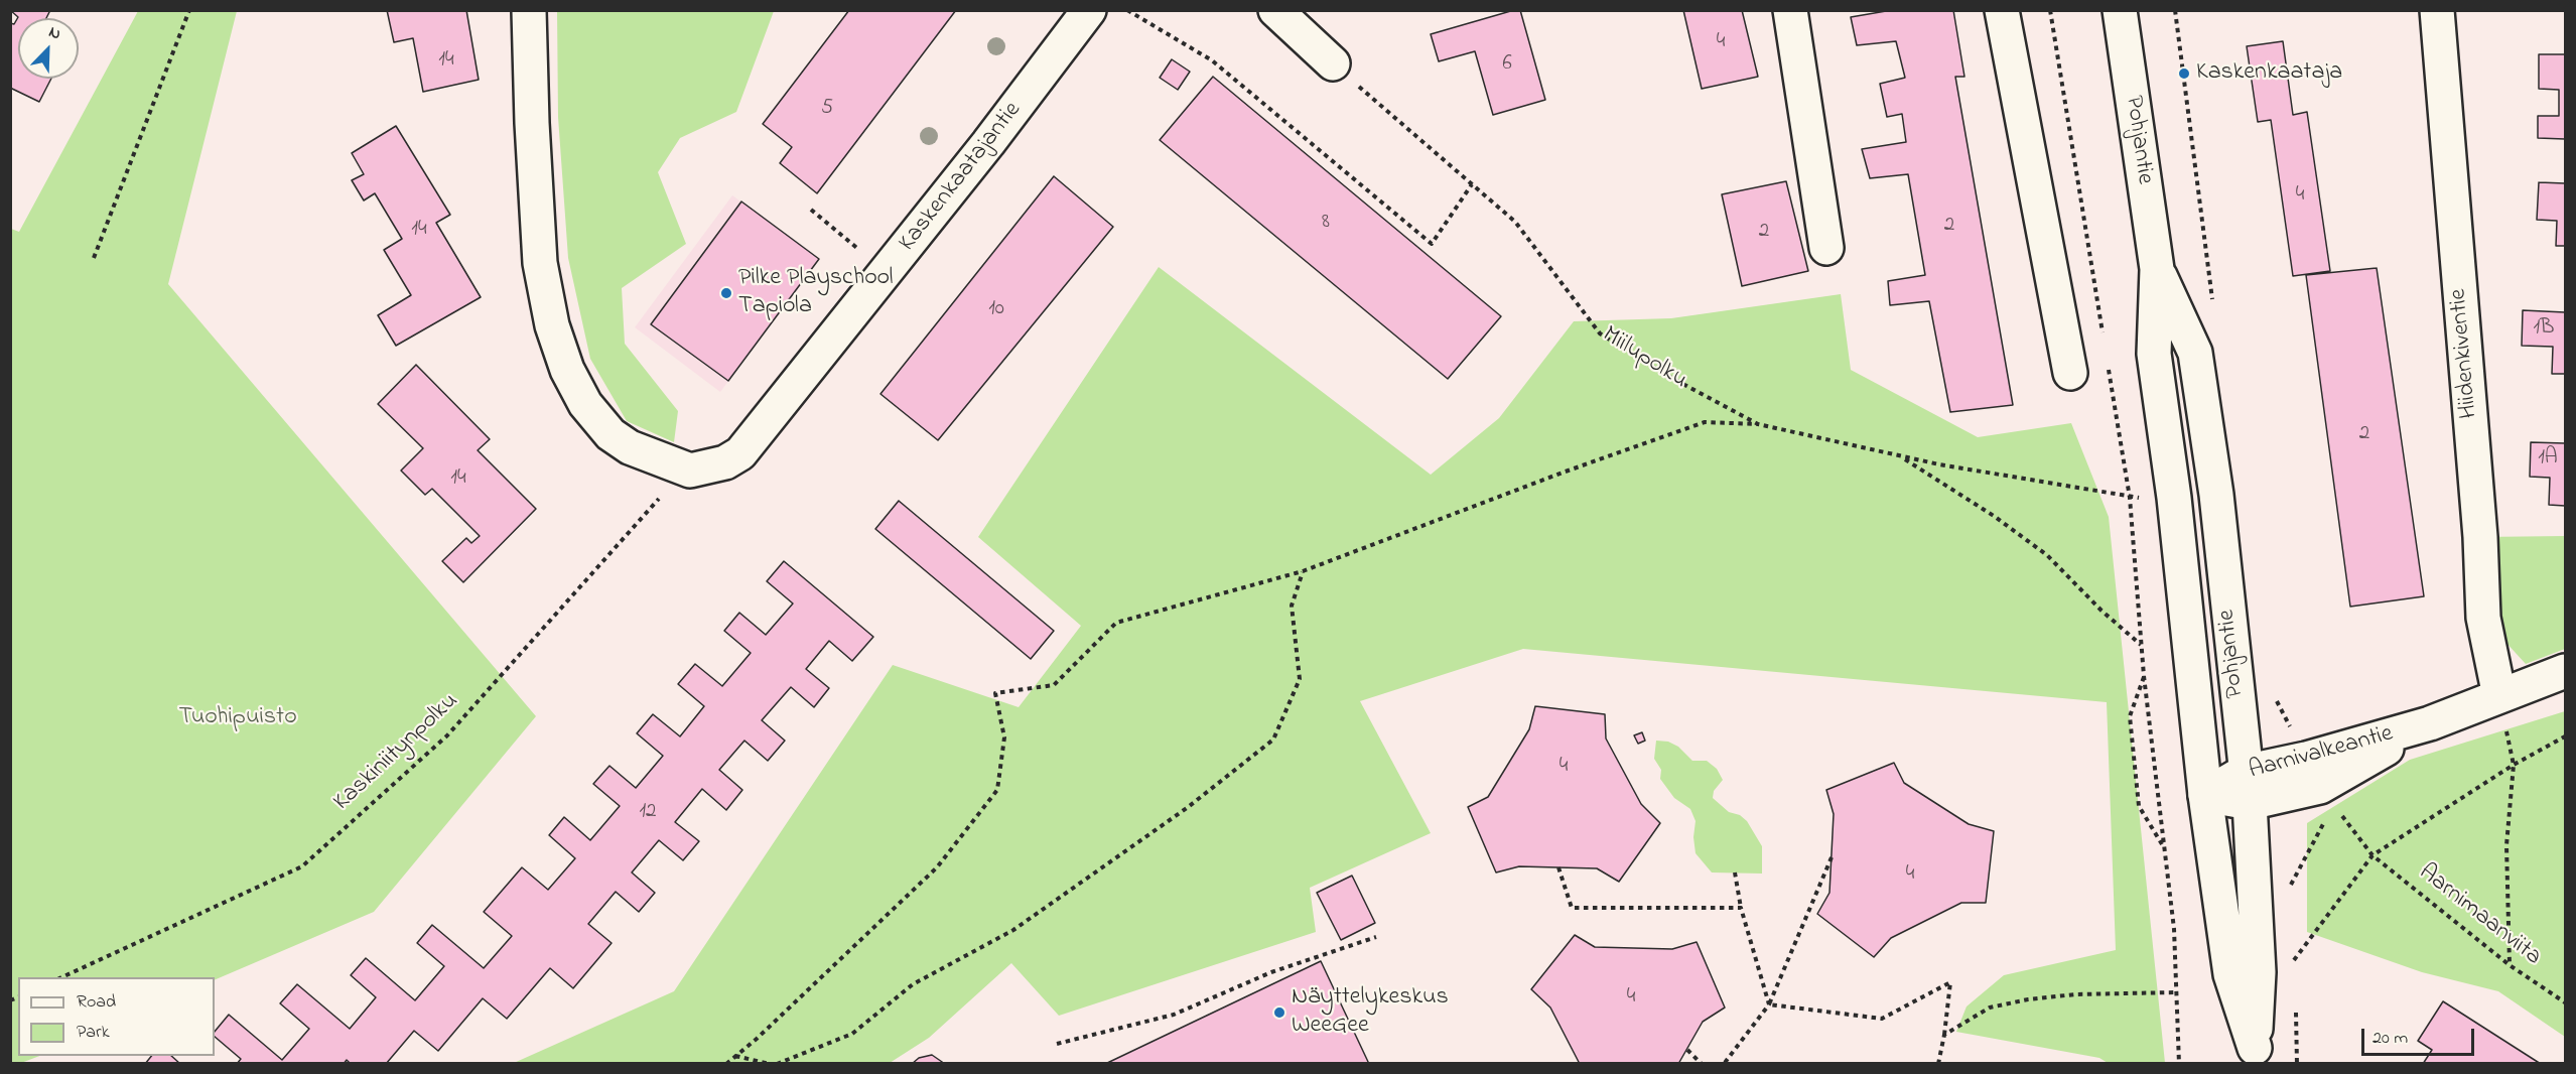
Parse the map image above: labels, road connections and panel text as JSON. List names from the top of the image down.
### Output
{
  "streets": {
    "street": [
      "Pohjantie",
      "Kaskenkaatajantie",
      "Hiidenkiventie",
      "Aarnivalkeantie"
    ],
    "path": ["Miilupolku", "Kaskiniitynpolku", "Aarnimaanviita"]
  },
  "crossings": [
    ["Pohjantie", "Aarnivalkeantie"],
    ["Kaskenkaatajantie", "Kaskiniitynpolku"],
    ["Hiidenkiventie", "Aarnivalkeantie"],
    ["Aarnivalkeantie", "Aarnimaanviita"]
  ],
  "parks": ["Tuohipuisto"],
  "places": ["Kaskenkaataja", "Pilke Playschool Tapiola", "Näyttelykeskus WeeGee"],
  "house_numbers": [
    "4",
    "14",
    "6",
    "5",
    "4",
    "8",
    "2",
    "14",
    "2",
    "10",
    "1B",
    "2",
    "1A",
    "14",
    "4",
    "12",
    "4",
    "4"
  ],
  "legend": ["Road", "Park"],
  "scale_bar": "20 m",
  "north": "top right"
}
